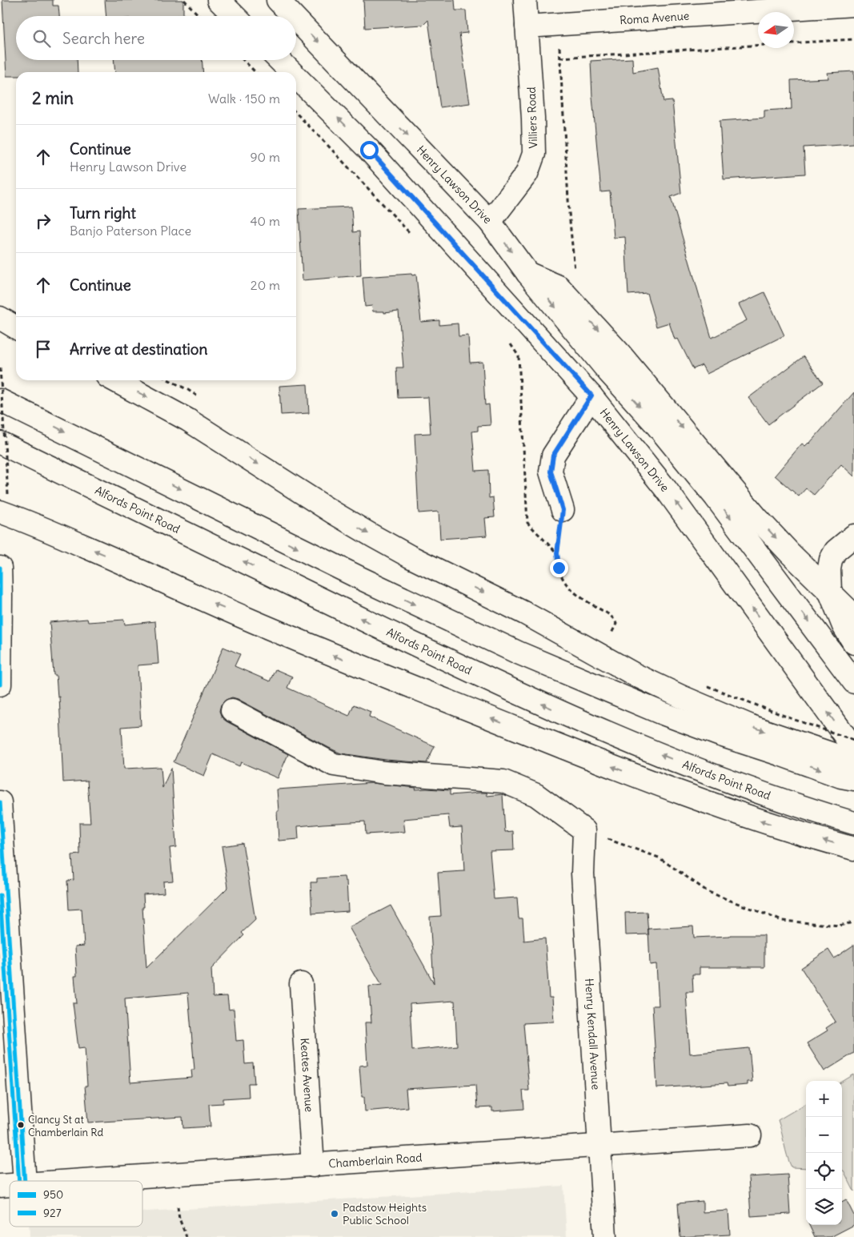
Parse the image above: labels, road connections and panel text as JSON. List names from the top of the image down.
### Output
{
  "streets": {
    "main road": [
      "Roma Avenue",
      "Villiers Road",
      "Henry Lawson Drive",
      "Alfords Point Road",
      "Henry Kendall Avenue",
      "Keates Avenue",
      "Chamberlain Road"
    ]
  },
  "crossings": [
    ["Roma Avenue", "Villiers Road"],
    ["Villiers Road", "Henry Lawson Drive"],
    ["Henry Kendall Avenue", "Chamberlain Road"],
    ["Keates Avenue", "Chamberlain Road"]
  ],
  "places": ["Clancy St at Chamberlain Rd", "Padstow Heights Public School"],
  "lines": ["transit line 950", "transit line 927"],
  "legend": ["950", "927"],
  "north": "left",
  "page": {
    "search": "Search here",
    "heading": ["2 min", "Walk · 150 m"],
    "list": [
      ["Continue", "Henry Lawson Drive", "90 m"],
      ["Turn right", "Banjo Paterson Place", "40 m"],
      ["Continue", "20 m"],
      "Arrive at destination"
    ],
    "map_buttons": ["+", "−"]
  }
}
